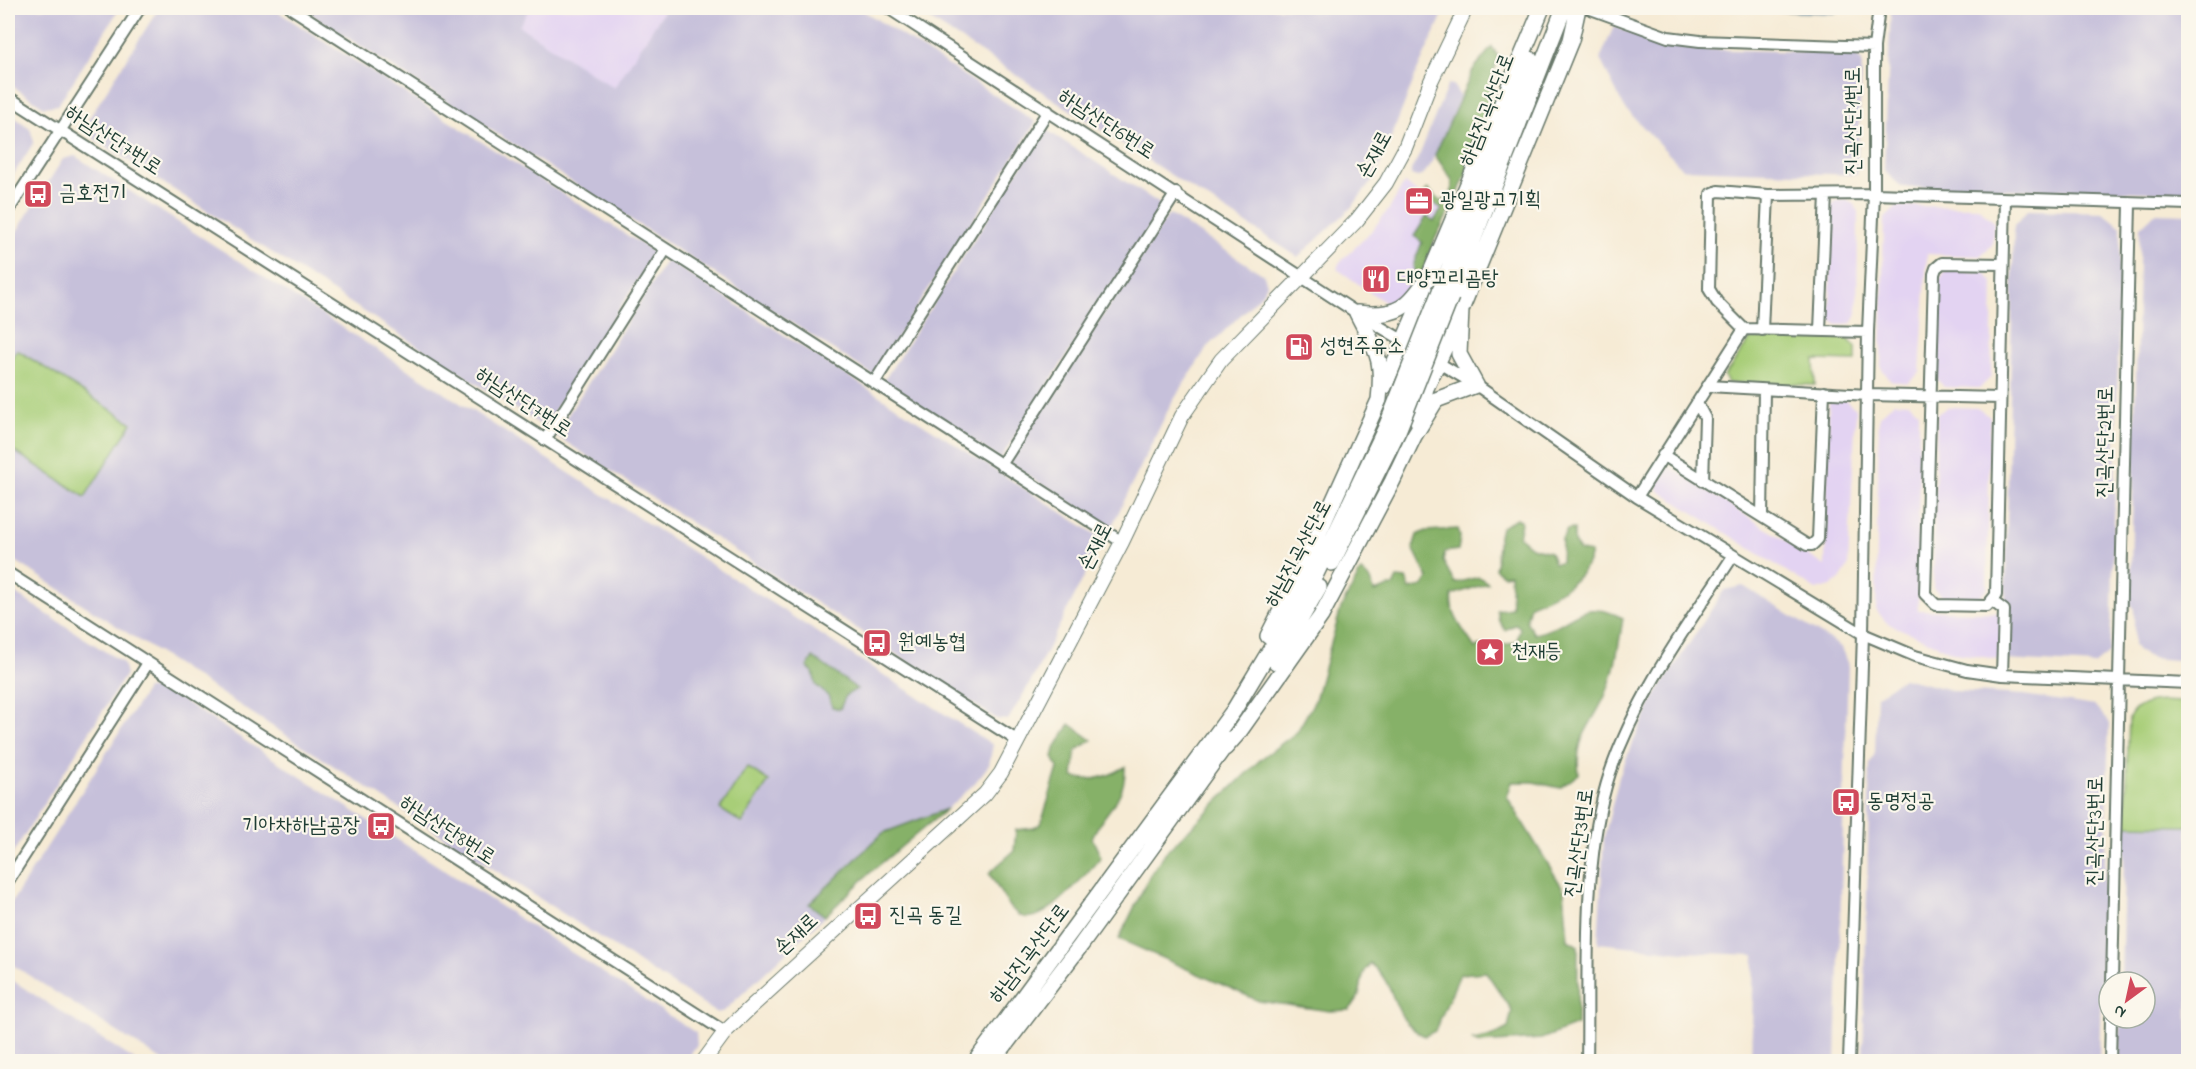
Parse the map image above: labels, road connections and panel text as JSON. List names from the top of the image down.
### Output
{
  "streets": {
    "highway": ["하남진곡산단로"],
    "main road": ["손재로"],
    "street": [
      "진곡산단1번로",
      "하남산단6번로",
      "하남산단7번로",
      "진곡산단2번로",
      "하남산단8번로",
      "진곡산단3번로"
    ]
  },
  "crossings": [
    ["하남산단6번로", "손재로"],
    ["하남산단7번로", "손재로"],
    ["손재로", "하남산단8번로"],
    ["진곡산단2번로", "진곡산단3번로"]
  ],
  "places": {
    "bus stop": [
      "금호전기",
      "원예농협",
      "동명정공",
      "기아차하남공장",
      "진곡 동길"
    ],
    "office": ["광일광고기획"],
    "restaurant": ["대양꼬리곰탕"],
    "fuel station": ["성현주유소"],
    "place": ["천재등"]
  },
  "north": "bottom left"
}
